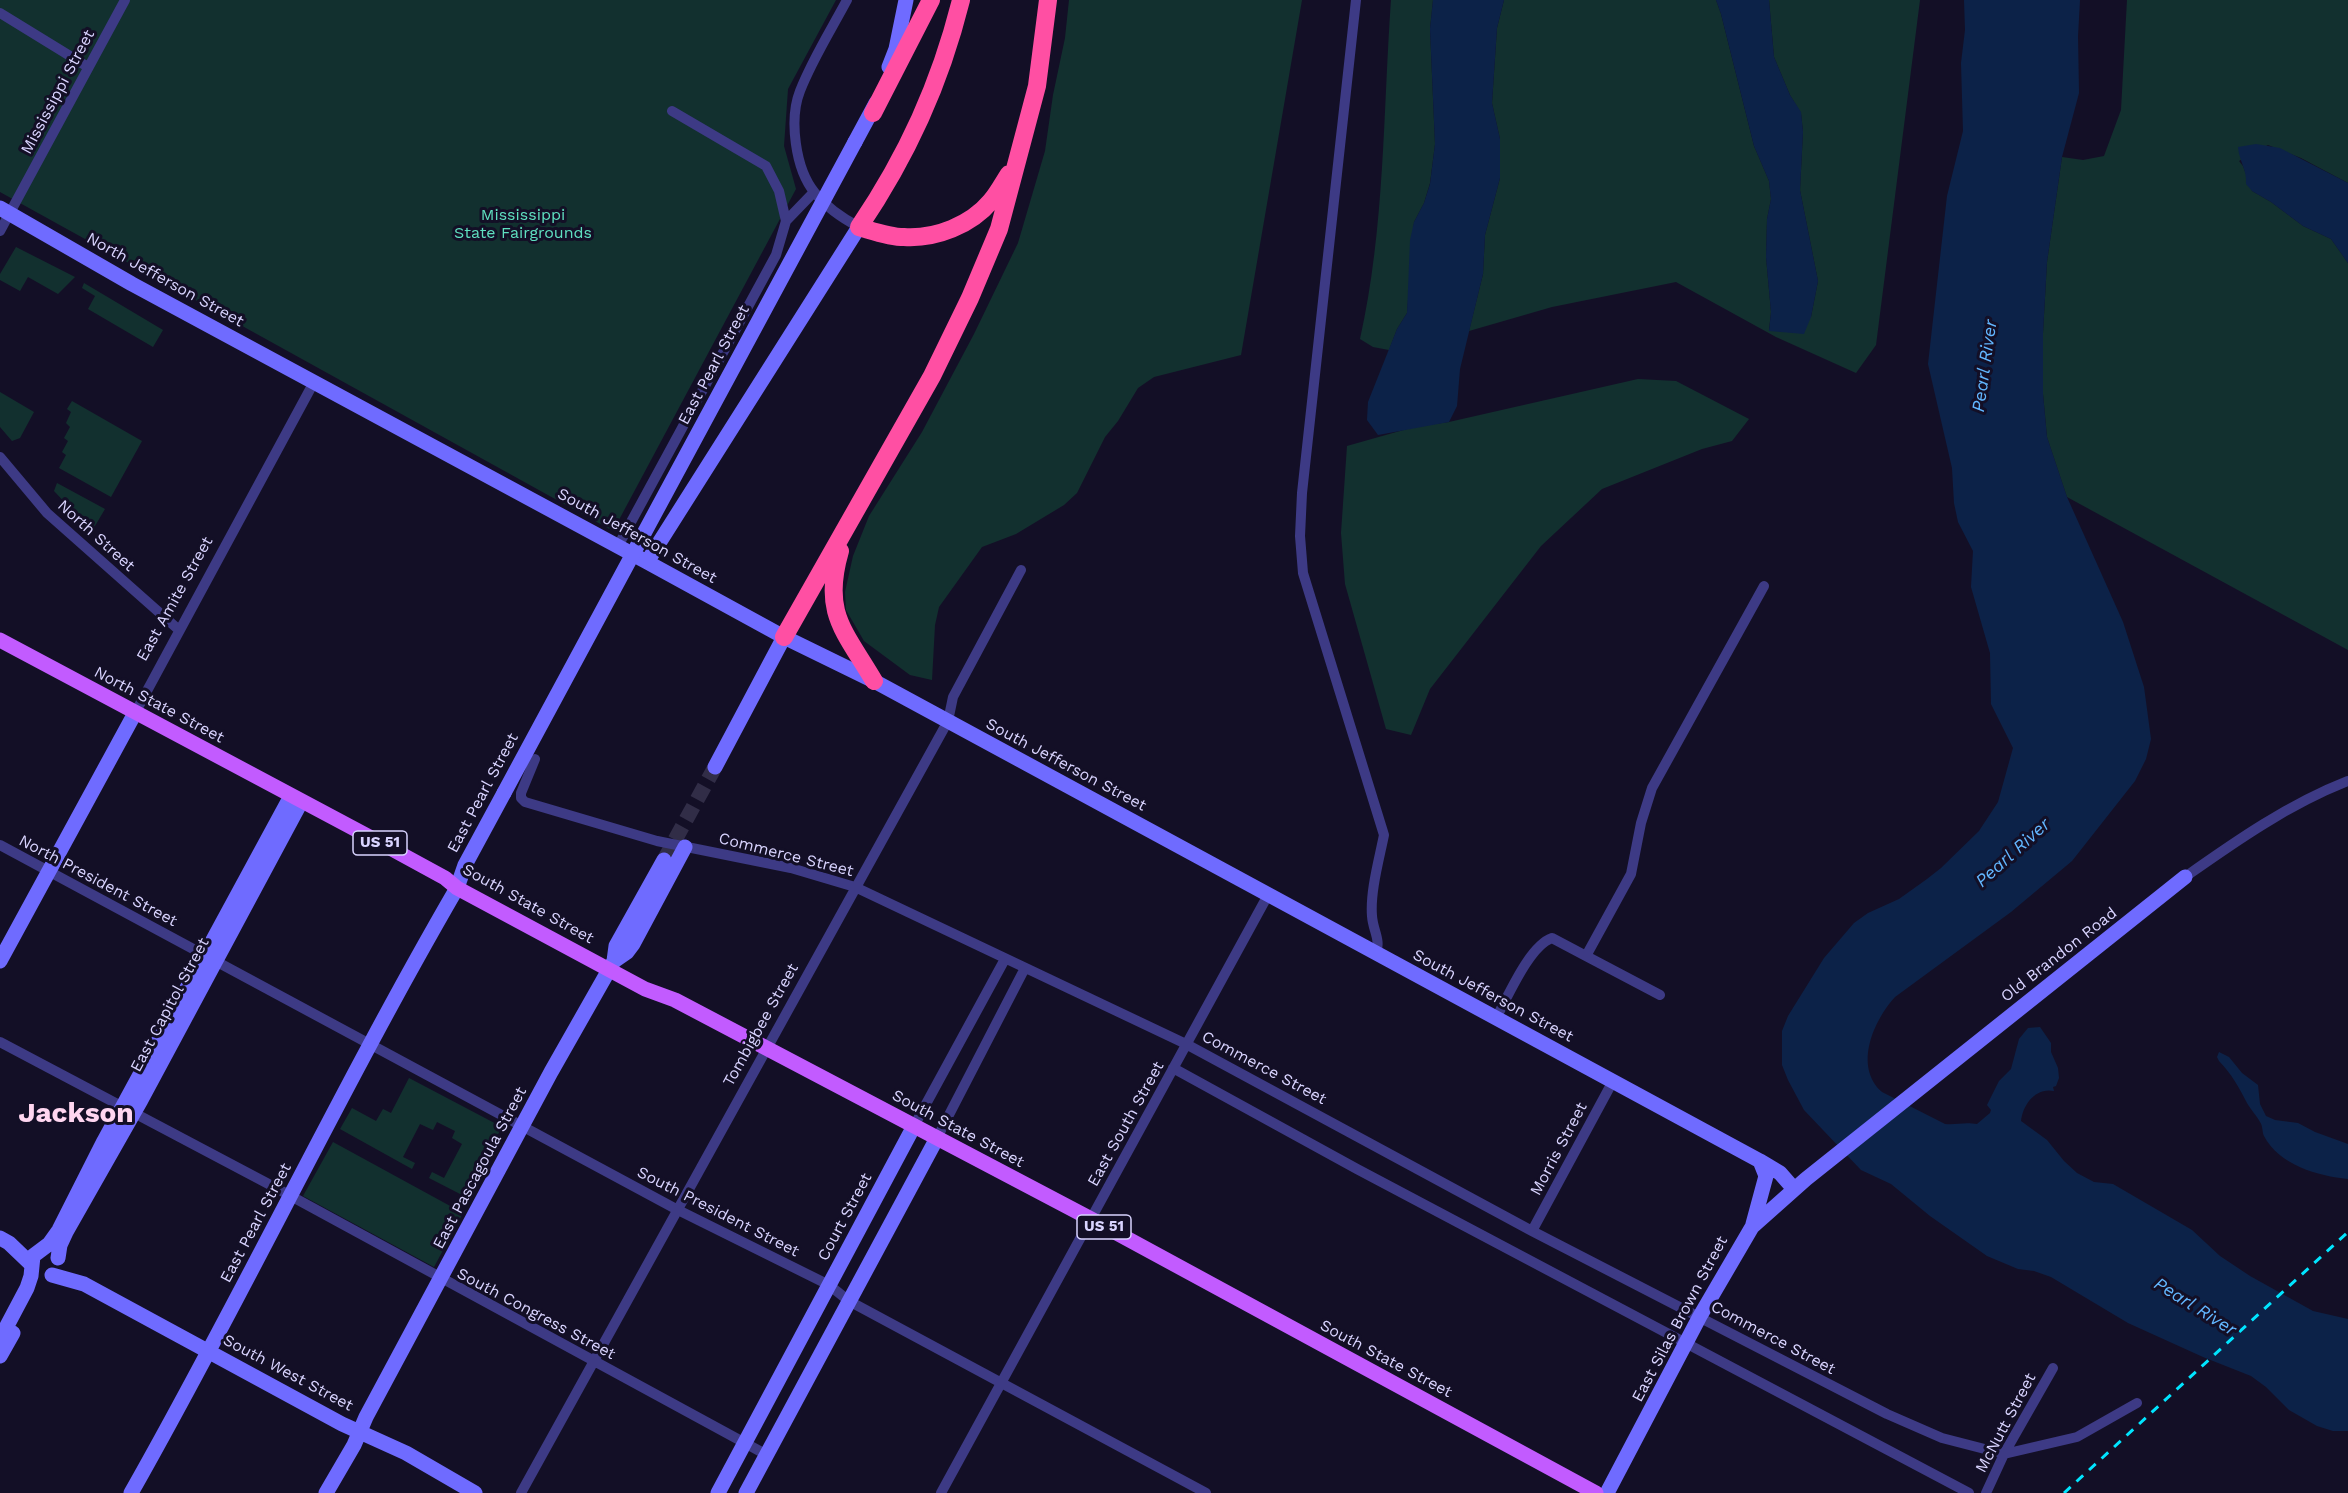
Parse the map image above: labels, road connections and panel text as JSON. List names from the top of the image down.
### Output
{
  "streets": {
    "main road": ["North State Street", "US 51", "South State Street"],
    "street": [
      "Mississippi Street",
      "North Jefferson Street",
      "East Pearl Street",
      "North Street",
      "South Jefferson Street",
      "East Amite Street",
      "Commerce Street",
      "North President Street",
      "Old Brandon Road",
      "East Capitol Street",
      "Tombigbee Street",
      "East South Street",
      "Morris Street",
      "East Pascagoula Street",
      "South President Street",
      "Court Street",
      "South Congress Street",
      "East Silas Brown Street",
      "South West Street",
      "McNutt Street"
    ]
  },
  "crossings": [
    ["Mississippi Street", "North Jefferson Street"],
    ["North Jefferson Street", "South Jefferson Street"],
    ["North Jefferson Street", "East Amite Street"],
    ["East Pearl Street", "South State Street"],
    ["East Pearl Street", "South President Street"],
    ["East Pearl Street", "South Congress Street"],
    ["East Pearl Street", "South West Street"],
    ["North Street", "East Amite Street"],
    ["South Jefferson Street", "East Amite Street"],
    ["South Jefferson Street", "Old Brandon Road"],
    ["South Jefferson Street", "Tombigbee Street"],
    ["South Jefferson Street", "East South Street"],
    ["South Jefferson Street", "Morris Street"],
    ["South Jefferson Street", "East Silas Brown Street"],
    ["East Amite Street", "North State Street"],
    ["East Amite Street", "North President Street"],
    ["North State Street", "South State Street"],
    ["North State Street", "East Capitol Street"],
    ["Commerce Street", "Tombigbee Street"],
    ["Commerce Street", "East South Street"],
    ["Commerce Street", "Morris Street"],
    ["Commerce Street", "Court Street"],
    ["Commerce Street", "East Silas Brown Street"],
    ["Commerce Street", "McNutt Street"],
    ["North President Street", "East Capitol Street"],
    ["North President Street", "South President Street"],
    ["South State Street", "East Capitol Street"],
    ["South State Street", "Tombigbee Street"],
    ["South State Street", "East South Street"],
    ["South State Street", "East Pascagoula Street"],
    ["South State Street", "Court Street"],
    ["Old Brandon Road", "East Silas Brown Street"],
    ["East Capitol Street", "South President Street"],
    ["East Capitol Street", "South Congress Street"],
    ["East Capitol Street", "South West Street"],
    ["Tombigbee Street", "South President Street"],
    ["Tombigbee Street", "South Congress Street"],
    ["East South Street", "South President Street"],
    ["East Pascagoula Street", "South President Street"],
    ["East Pascagoula Street", "South Congress Street"],
    ["East Pascagoula Street", "South West Street"],
    ["South President Street", "Court Street"],
    ["Court Street", "South Congress Street"]
  ],
  "districts": ["Jackson"],
  "water": ["Pearl River"],
  "parks": ["Mississippi State Fairgrounds"]
}
